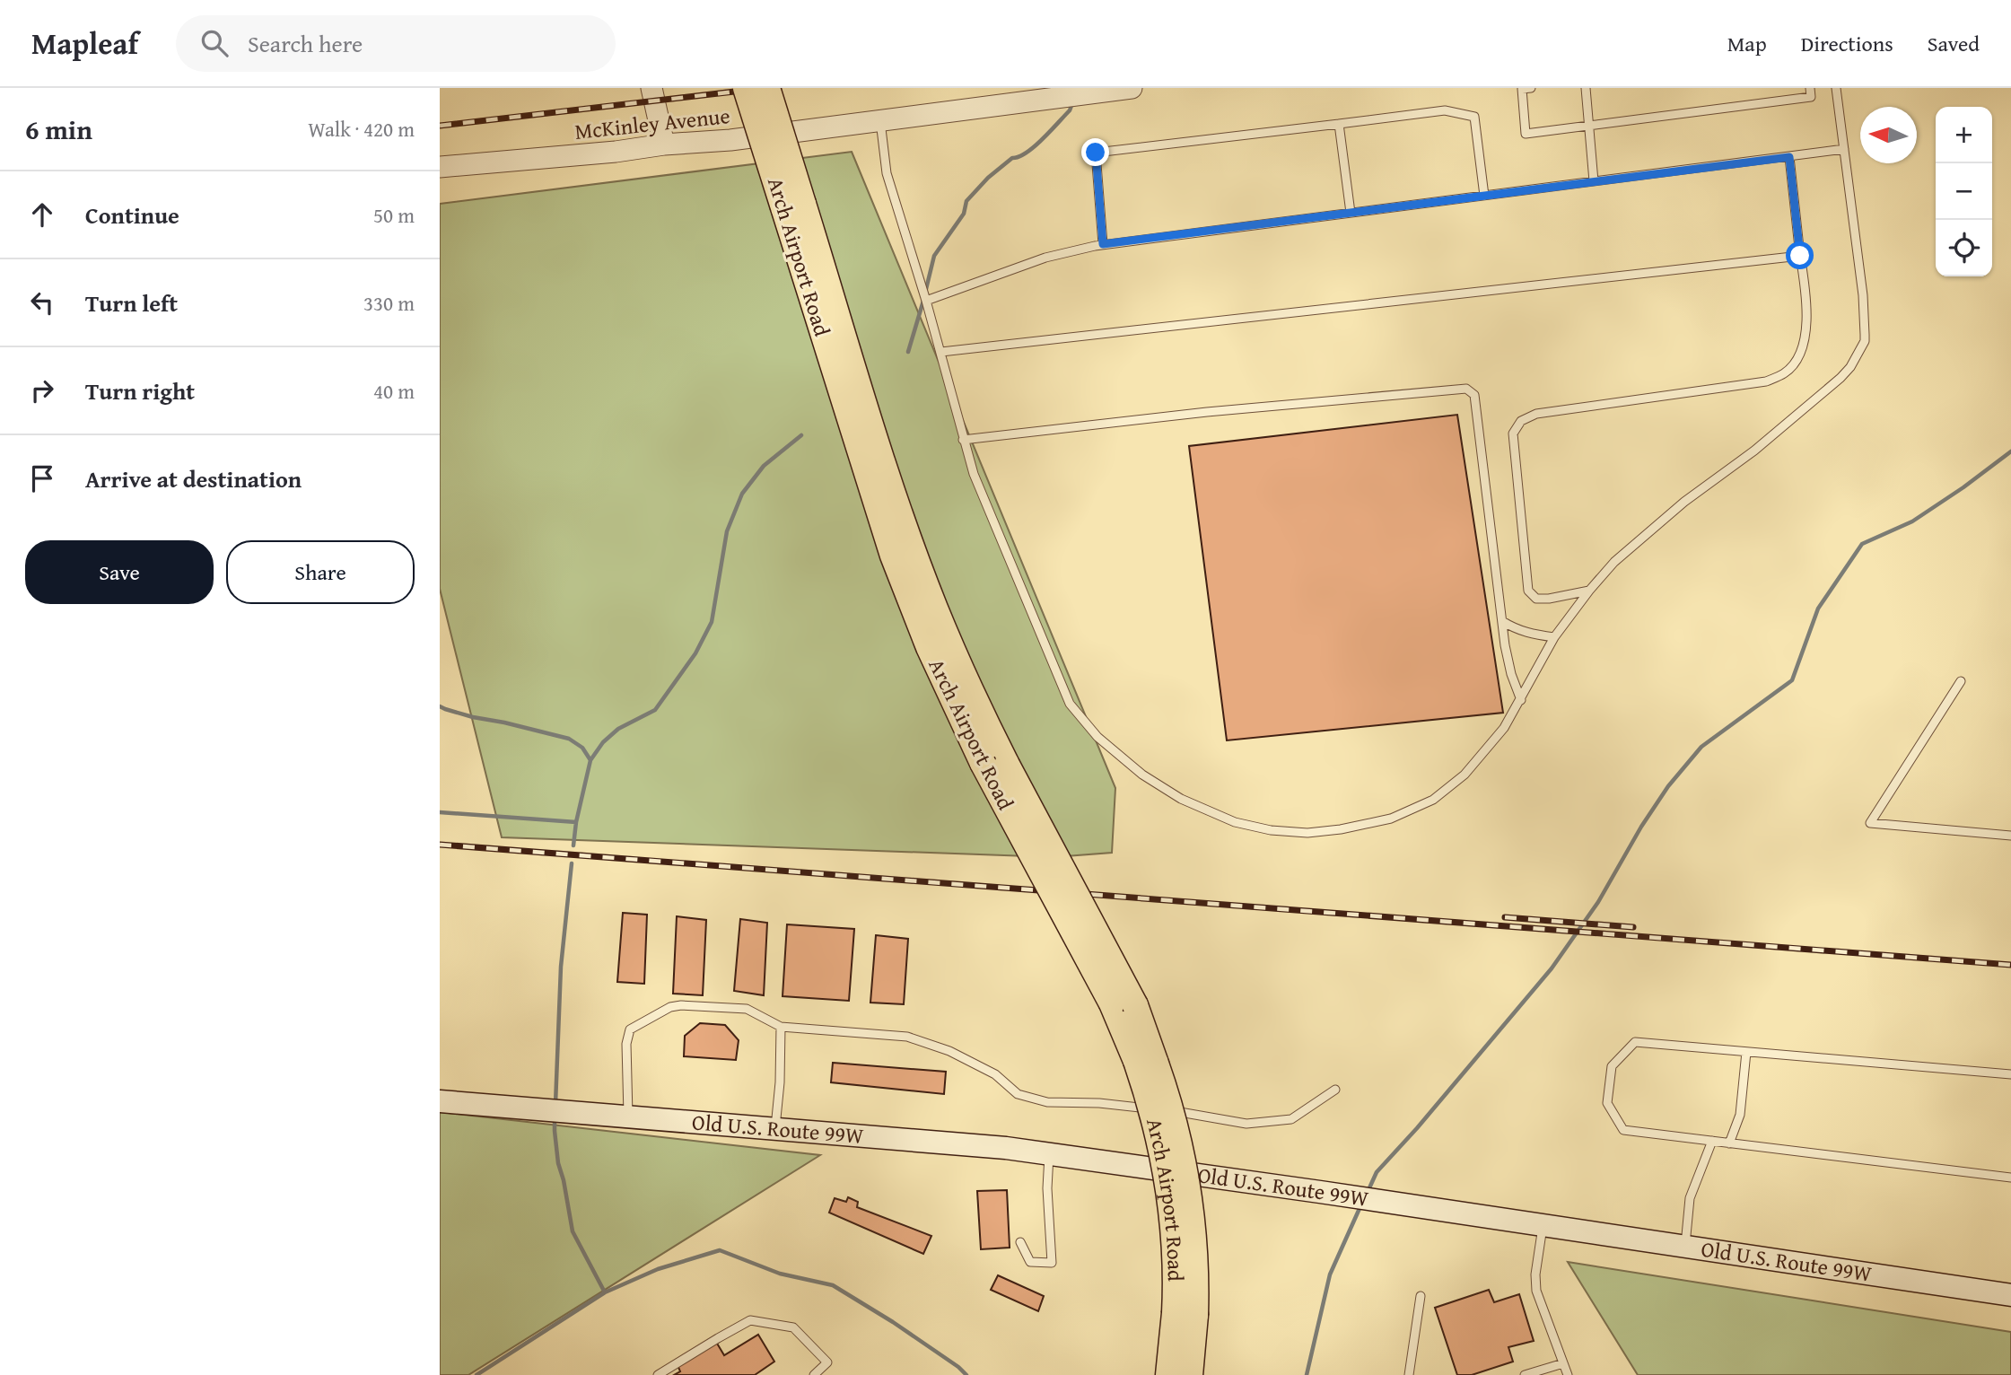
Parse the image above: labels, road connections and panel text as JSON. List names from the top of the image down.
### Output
{
  "streets": {
    "main road": ["Arch Airport Road", "Old U.S. Route 99W"],
    "street": ["McKinley Avenue"]
  },
  "north": "left",
  "page": {
    "header": "Mapleaf",
    "search": "Search here",
    "nav": ["Map", "Directions", "Saved"],
    "heading": ["6 min", "Walk · 420 m"],
    "map_buttons": ["+", "−"],
    "list": [
      ["Continue", "50 m"],
      ["Turn left", "330 m"],
      ["Turn right", "40 m"],
      "Arrive at destination"
    ],
    "buttons": ["Save", "Share"]
  }
}
